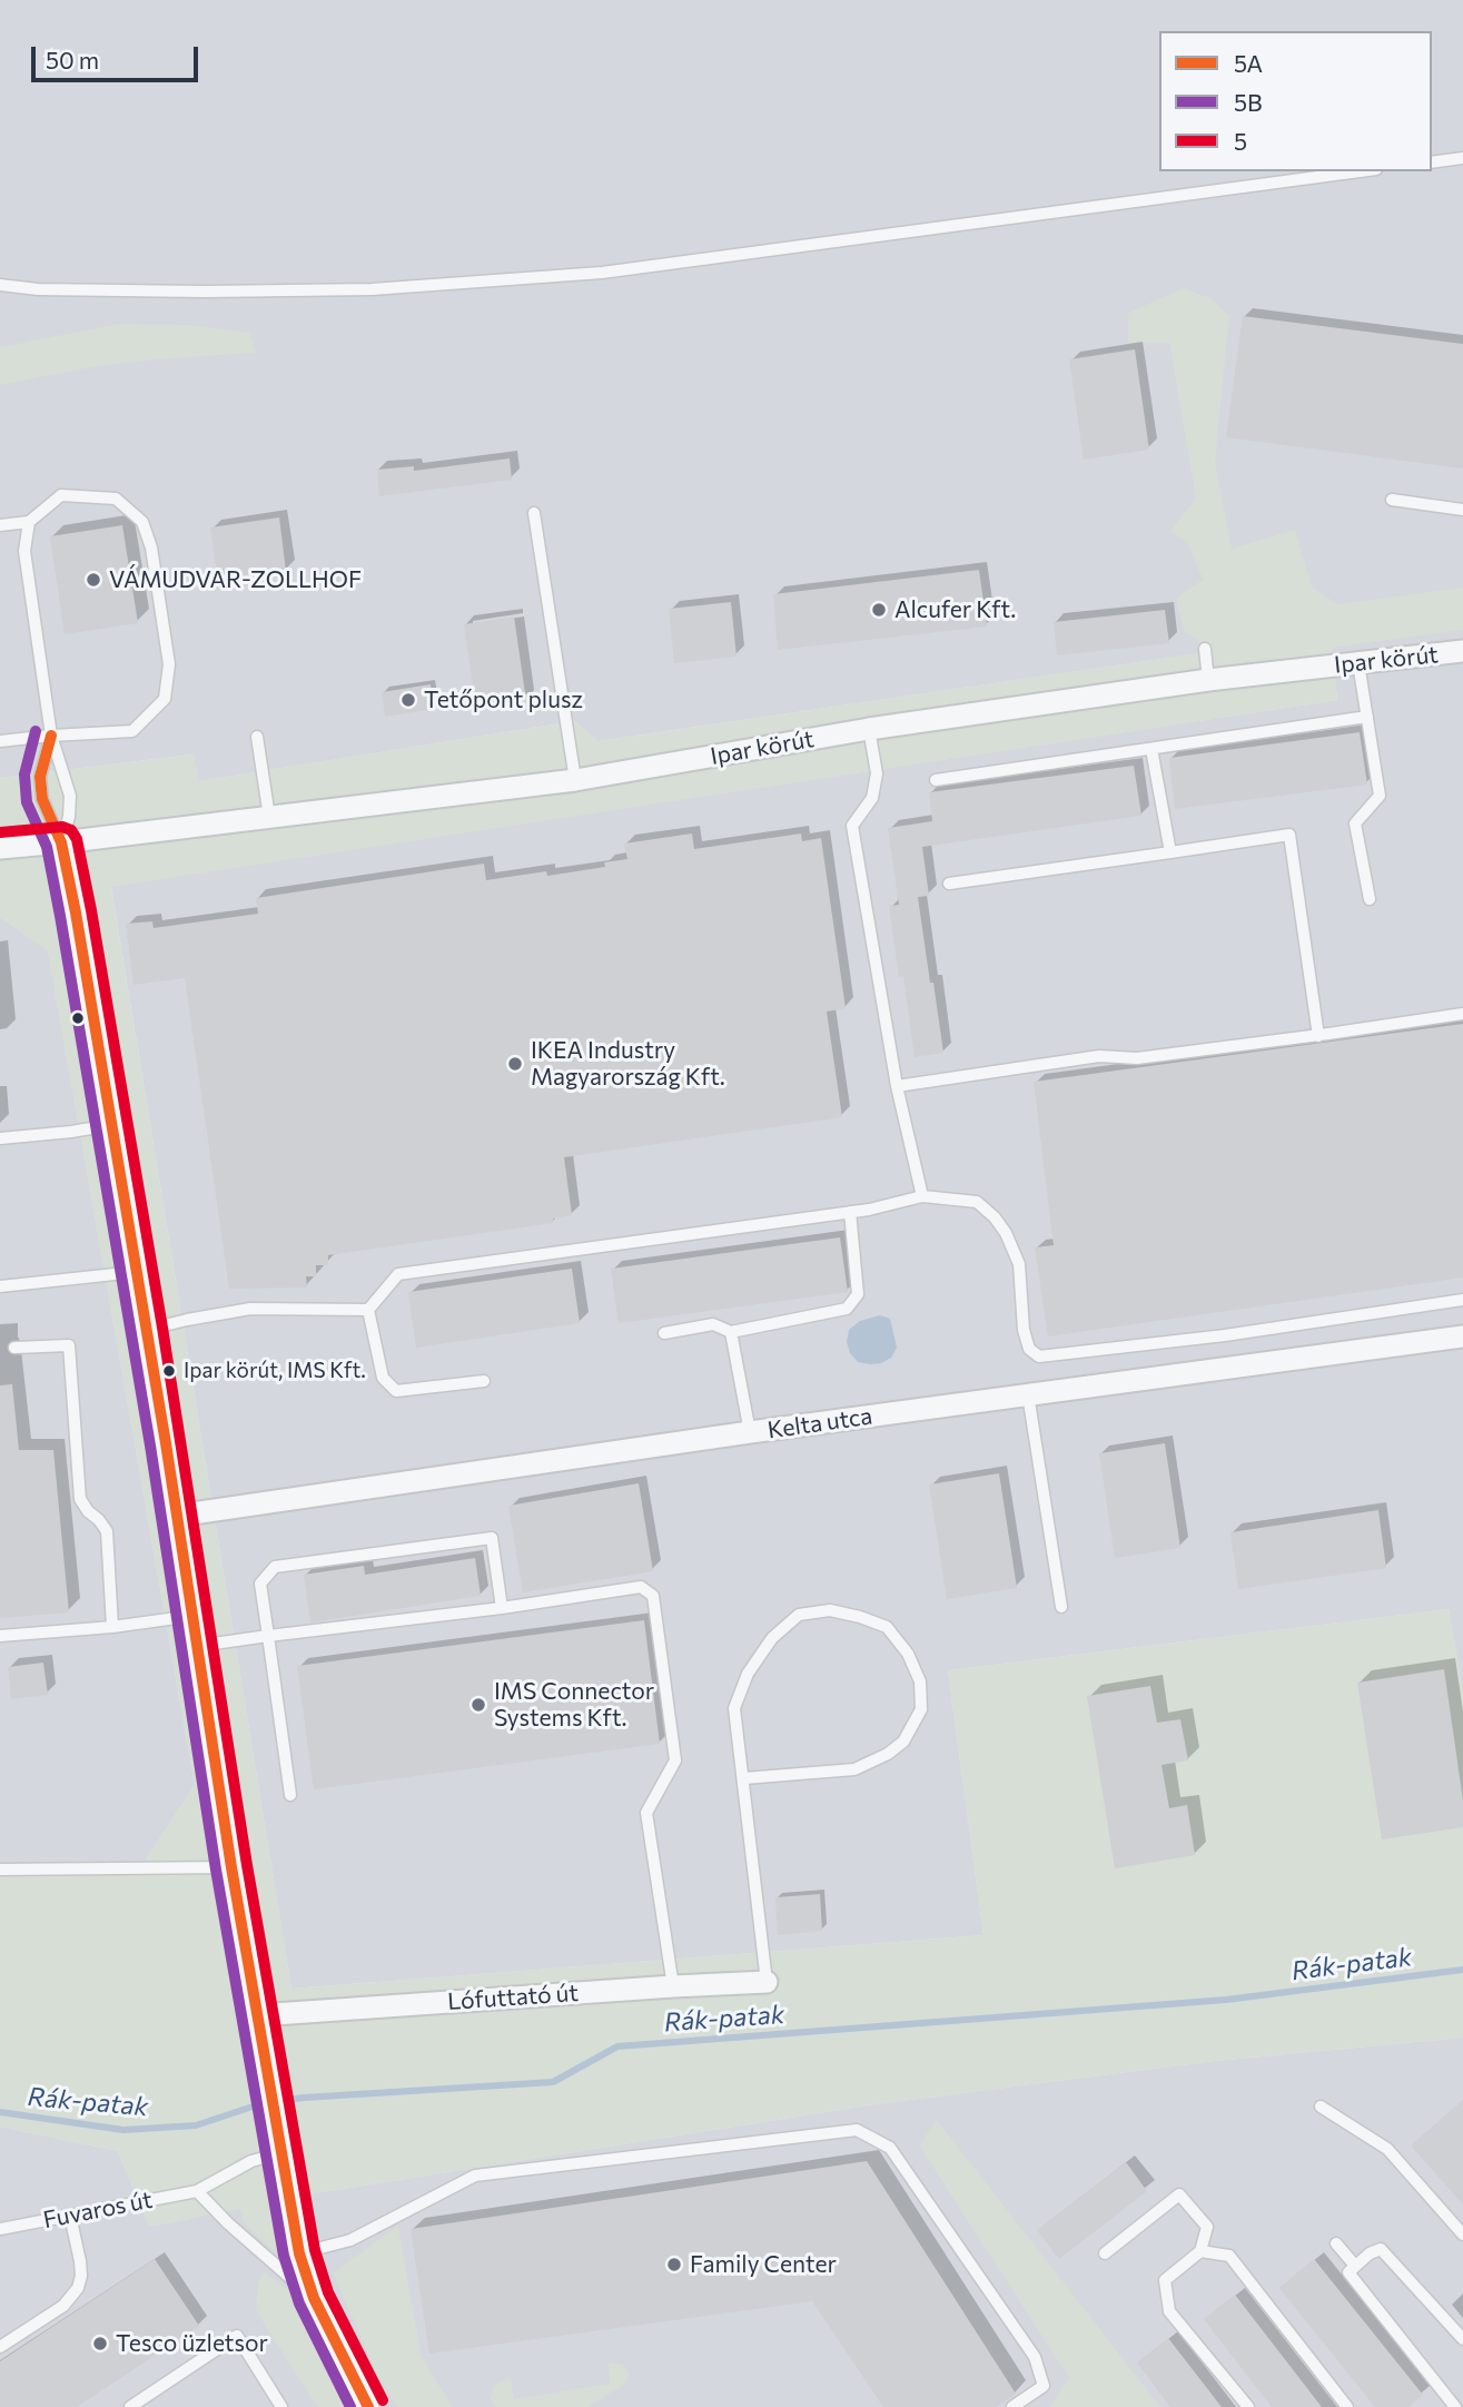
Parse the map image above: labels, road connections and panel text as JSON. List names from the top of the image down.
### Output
{
  "streets": {
    "street": ["Ipar körút", "Kelta utca", "Lófuttató út"],
    "lane": ["Fuvaros út"]
  },
  "water": ["Rák-patak"],
  "places": [
    "VÁMUDVAR-ZOLLHOF",
    "Alcufer Kft.",
    "Tetőpont plusz",
    "IKEA Industry Magyarország Kft.",
    "Ipar körút, IMS Kft.",
    "IMS Connector Systems Kft.",
    "Family Center",
    "Tesco üzletsor"
  ],
  "lines": ["transit line 5B", "transit line 5A", "transit line 5"],
  "legend": ["5A", "5B", "5"],
  "scale_bar": "50 m"
}
